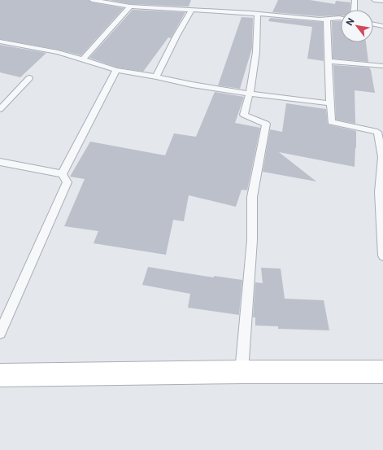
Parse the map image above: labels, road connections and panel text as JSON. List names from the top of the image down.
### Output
{
  "north": "top left"
}
